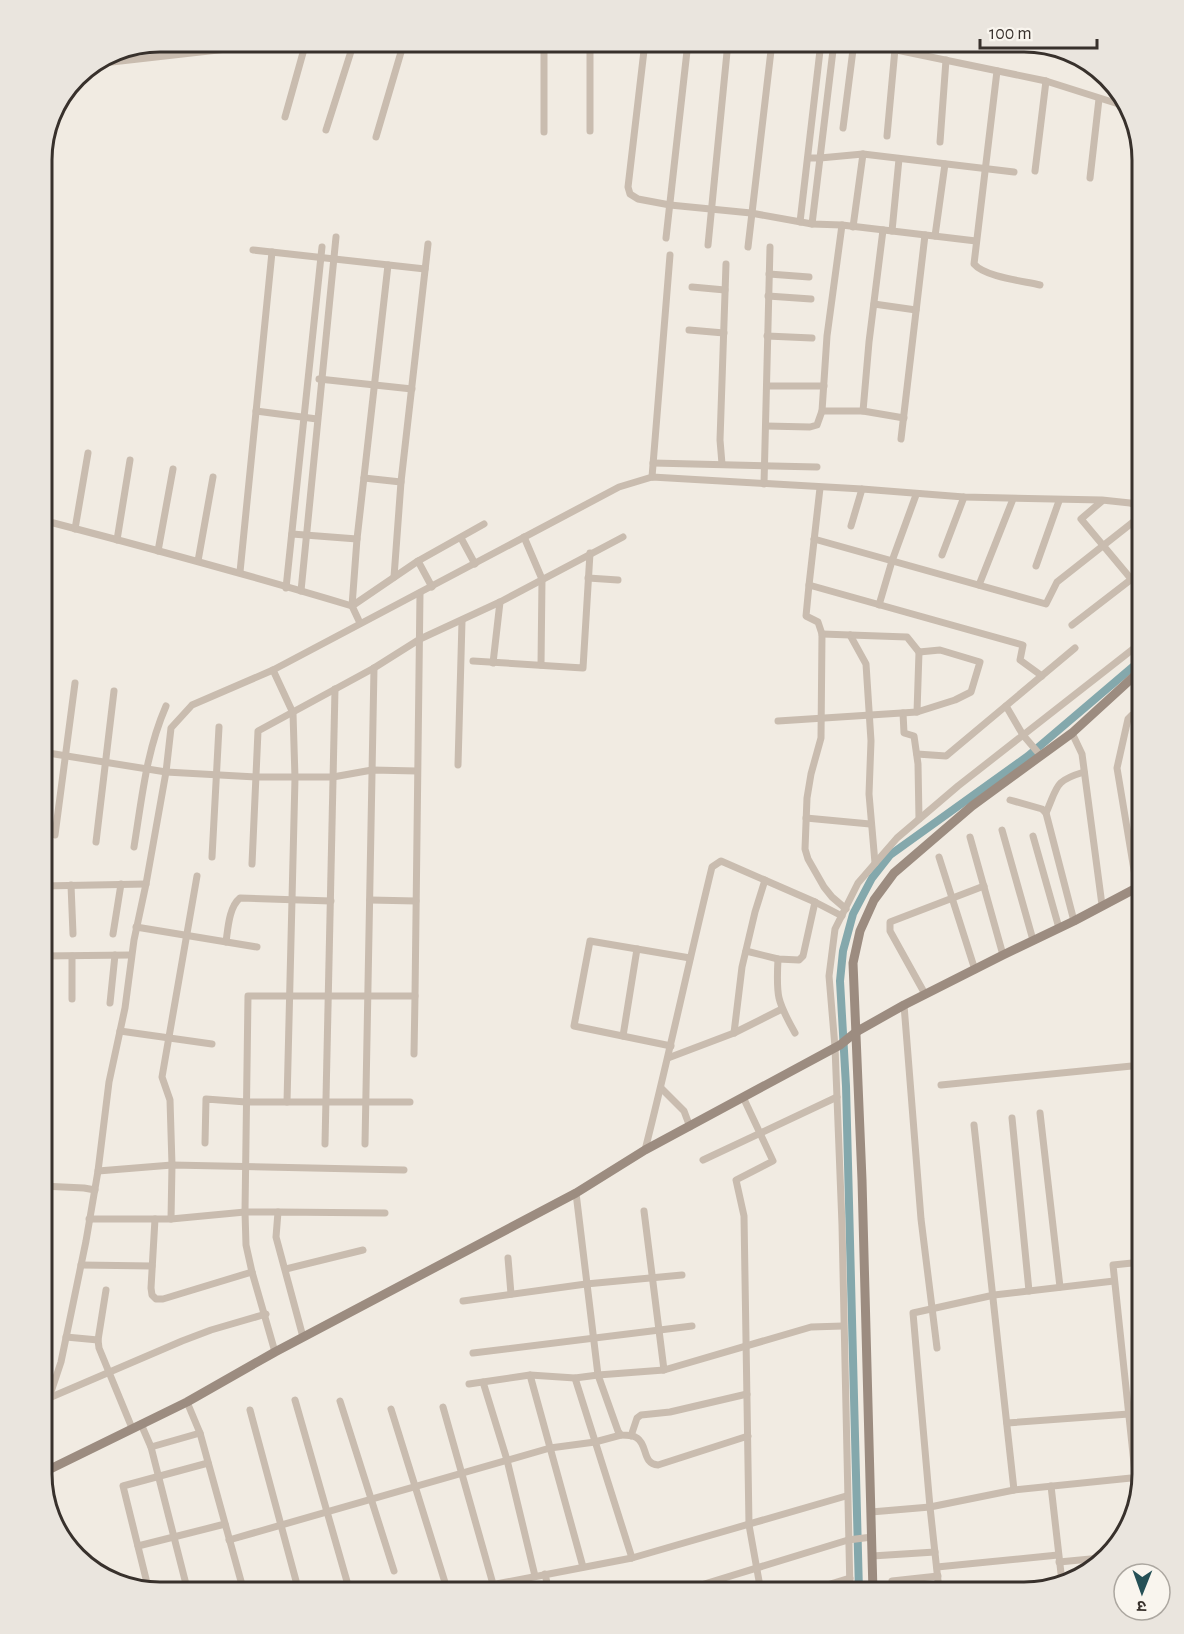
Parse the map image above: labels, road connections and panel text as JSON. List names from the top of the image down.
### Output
{
  "scale_bar": "100 m",
  "north": "bottom"
}
